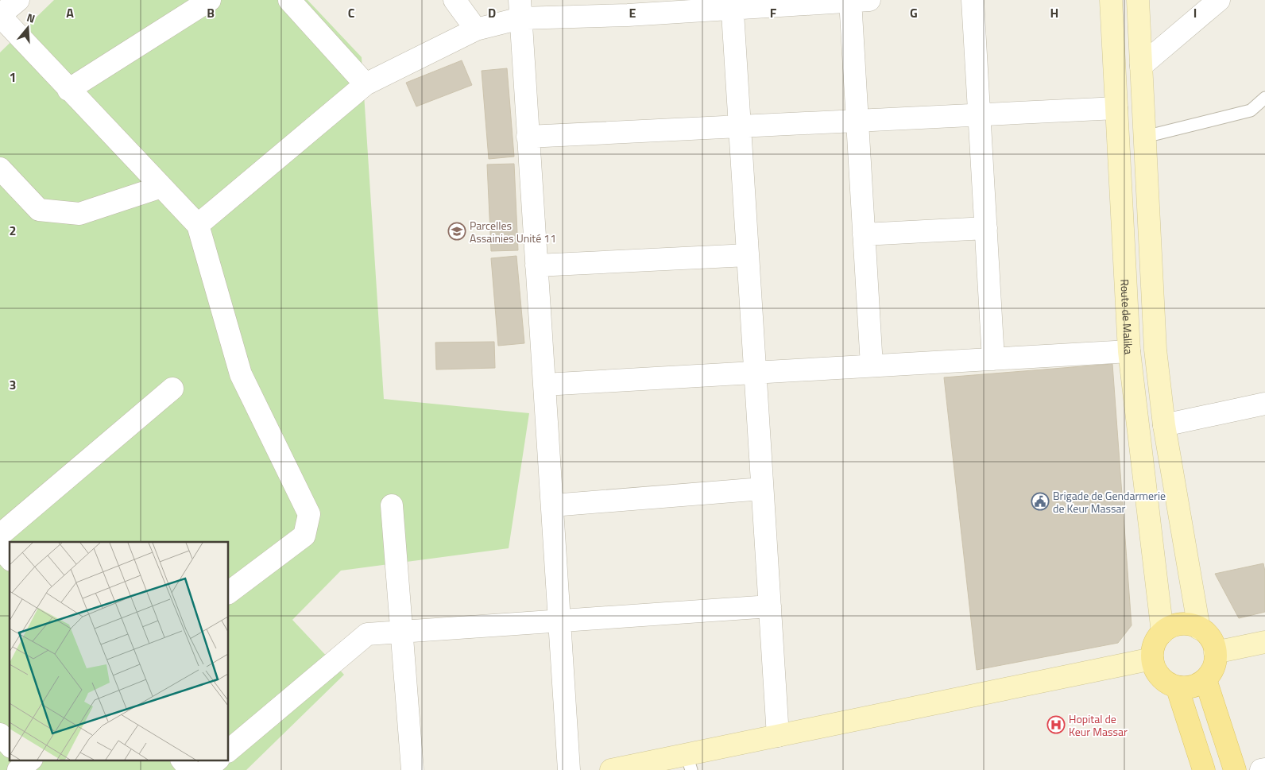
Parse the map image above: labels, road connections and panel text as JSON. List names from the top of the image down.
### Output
{
  "streets": {
    "main road": ["Route de Malika"]
  },
  "places": {
    "school or university": ["Parcelles Assainies Unité 11"],
    "public building": ["Brigade de Gendarmerie de Keur Massar"],
    "hospital": ["Hopital de Keur Massar"]
  },
  "north": "top",
  "grid": {
    "columns": [
      "A",
      "B",
      "C",
      "D",
      "E",
      "F",
      "G",
      "H",
      "I"
    ],
    "rows": ["1", "2", "3"]
  }
}
